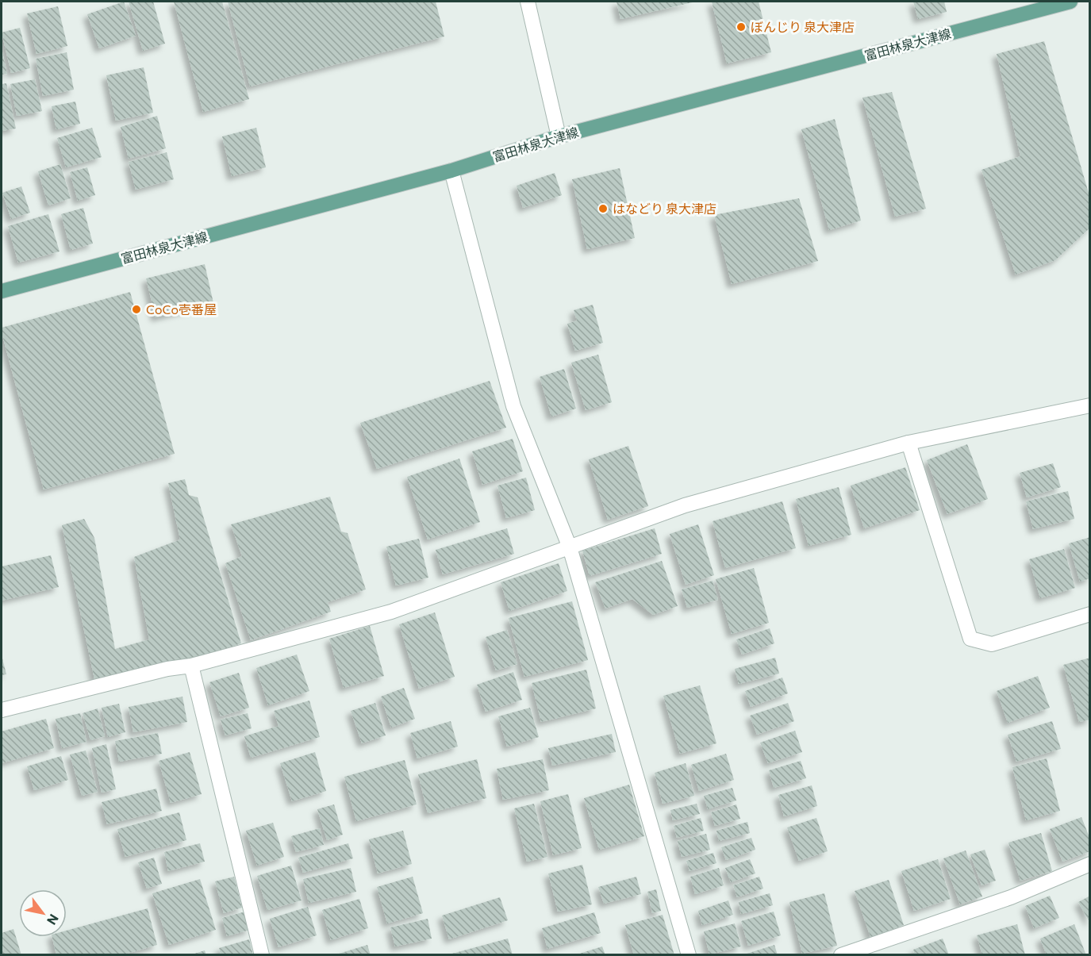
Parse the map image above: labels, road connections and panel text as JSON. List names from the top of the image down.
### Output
{
  "streets": {
    "main road": ["富田林泉大津線"]
  },
  "places": ["ぼんじり 泉大津店", "はなどり 泉大津店", "CoCo壱番屋"],
  "north": "bottom right"
}
